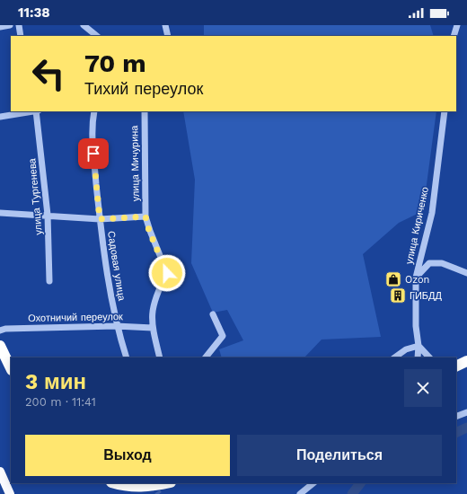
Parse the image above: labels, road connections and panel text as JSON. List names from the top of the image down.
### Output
{
  "streets": {
    "street": [
      "улица Мичурина",
      "улица Тургенева",
      "улица Кириченко",
      "Садовая улица",
      "Охотничий переулок"
    ]
  },
  "crossings": [
    ["улица Мичурина", "Охотничий переулок"],
    ["Садовая улица", "Охотничий переулок"]
  ],
  "places": {
    "shop": ["Ozon"],
    "building": ["ГИБДД"]
  },
  "page": {
    "status": "11:38",
    "turn": ["70 m", "Тихий переулок"],
    "heading": ["3 мин", "200 m · 11:41"],
    "buttons": ["Выход", "Поделиться"]
  }
}
